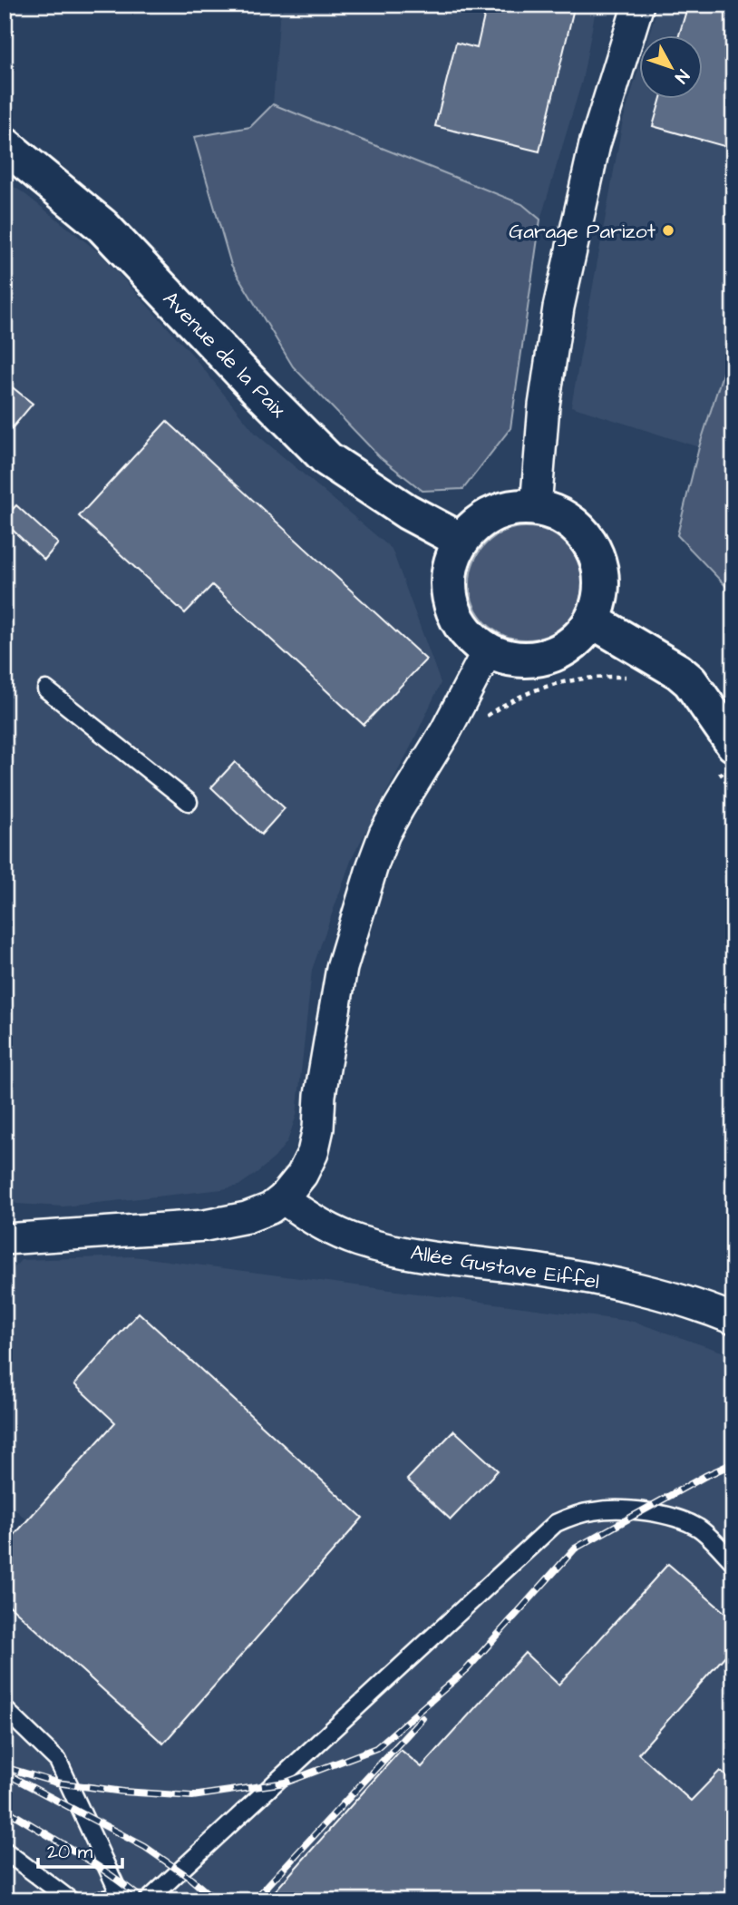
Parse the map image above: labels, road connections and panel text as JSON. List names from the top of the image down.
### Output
{
  "streets": {
    "street": ["Avenue de la Paix", "Allée Gustave Eiffel"]
  },
  "places": ["Garage Parizot"],
  "scale_bar": "20 m",
  "north": "bottom right"
}
